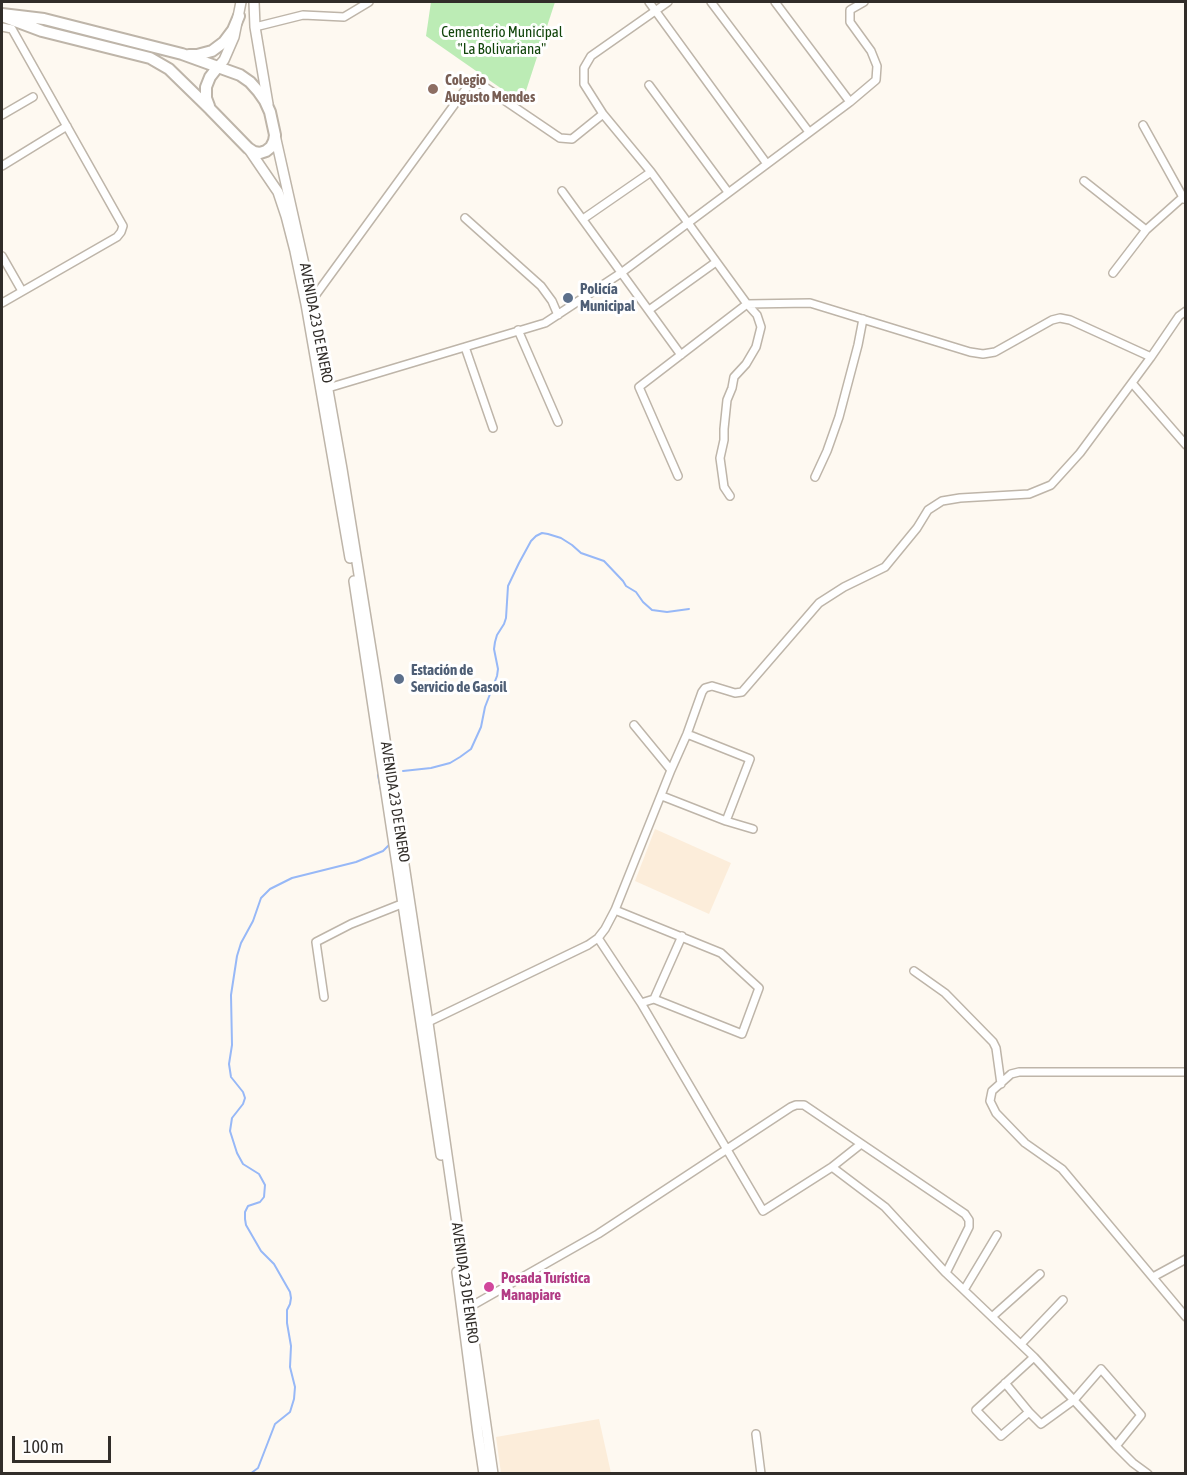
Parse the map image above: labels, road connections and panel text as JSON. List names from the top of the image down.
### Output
{
  "streets": {
    "main road": ["AVENIDA 23 DE ENERO"]
  },
  "parks": ["Cementerio Municipal \"La Bolivariana\""],
  "places": [
    "Colegio Augusto Mendes",
    "Policía Municipal",
    "Estación de Servicio de Gasoil",
    "Posada Turística Manapiare"
  ],
  "scale_bar": "100 m"
}
